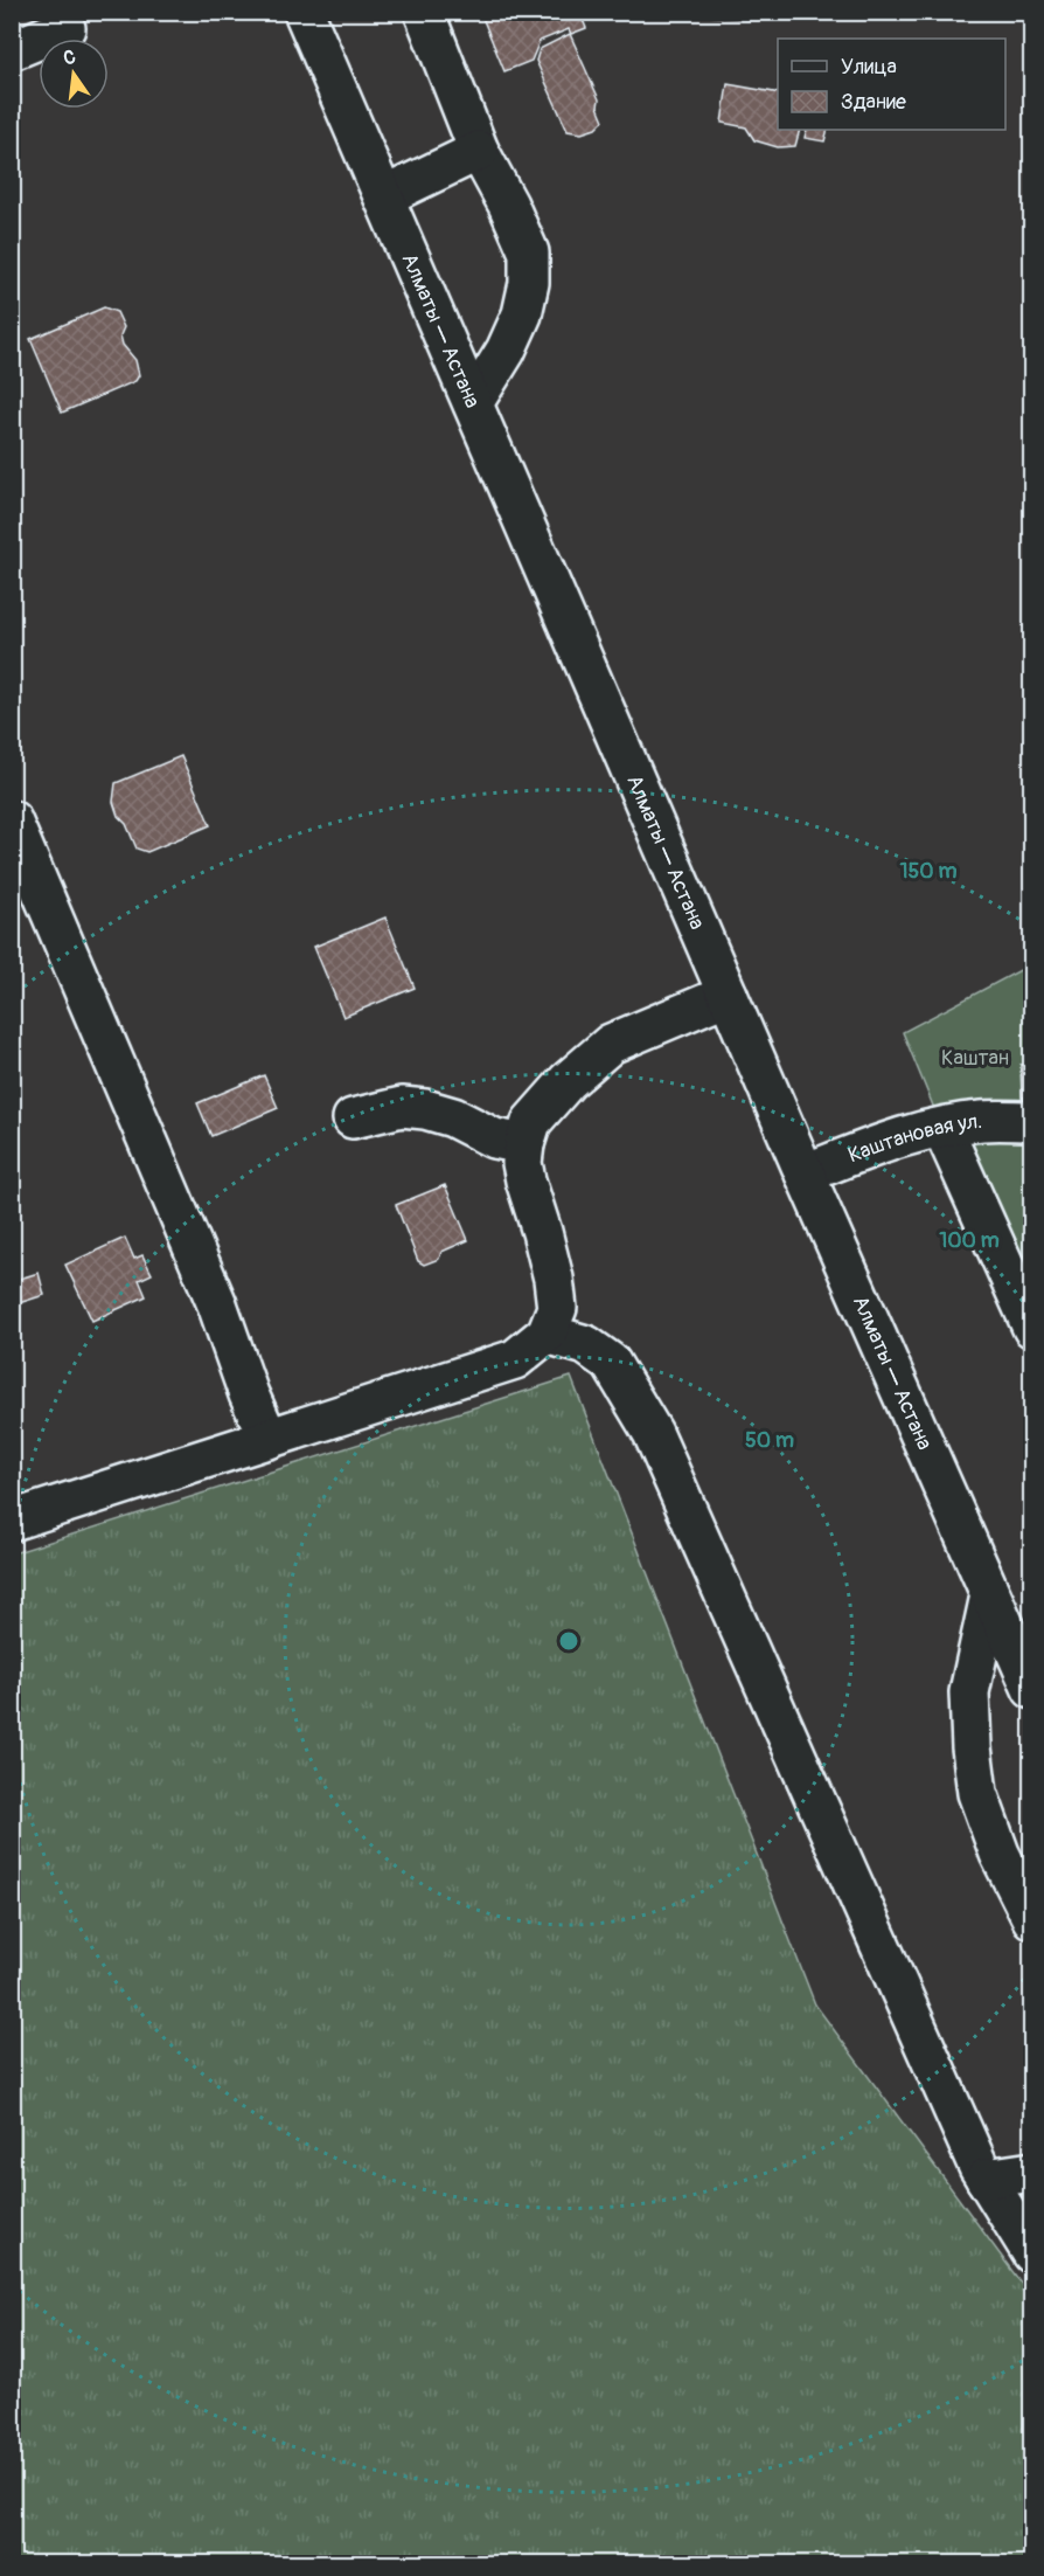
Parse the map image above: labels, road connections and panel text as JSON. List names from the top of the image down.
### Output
{
  "streets": {
    "main road": ["Алматы — Астана", "Каштановая ул."]
  },
  "crossings": [
    ["Алматы — Астана", "Каштановая ул."]
  ],
  "parks": ["Каштан"],
  "legend": ["Улица", "Здание"],
  "north": "top",
  "rings": ["150 m", "100 m", "50 m"]
}
